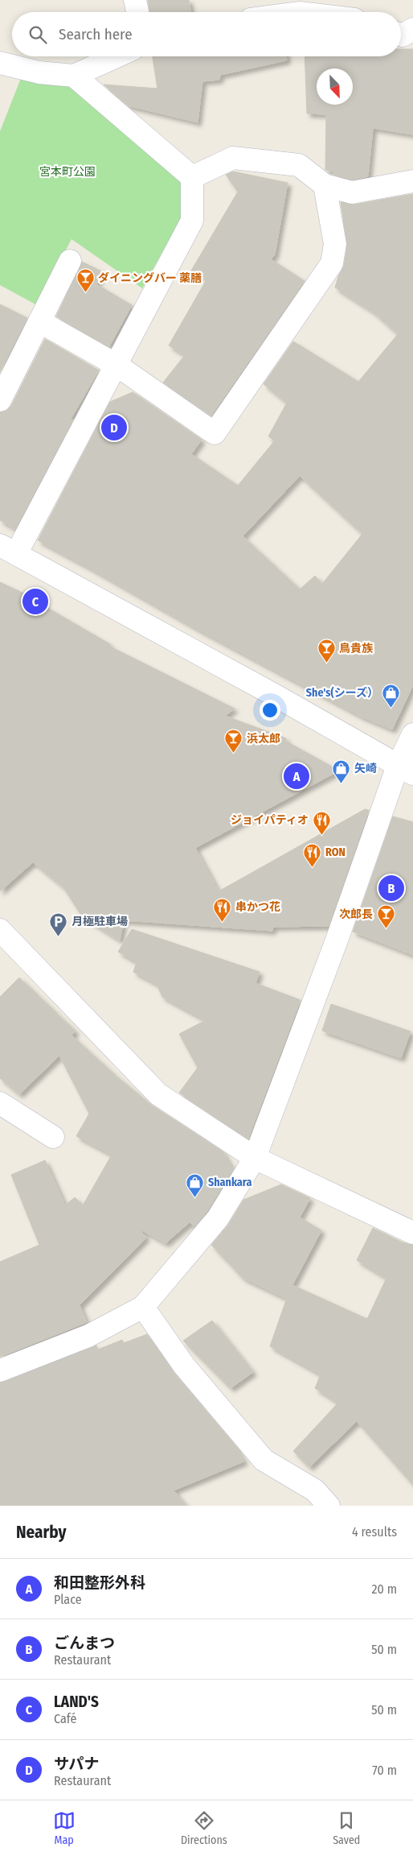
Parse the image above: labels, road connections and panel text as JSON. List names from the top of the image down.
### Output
{
  "parks": ["宮本町公園"],
  "places": {
    "bar": [
      "ダイニングバー 薬膳",
      "鳥貴族",
      "浜太郎",
      "次郎長"
    ],
    "shop": ["She's(シーズ）", "矢崎", "Shankara"],
    "restaurant": ["ジョイパティオ", "RON", "串かつ花"],
    "parking": ["月極駐車場"]
  },
  "north": "bottom right",
  "page": {
    "search": "Search here",
    "pins": [
      "D",
      "C",
      "A",
      "B"
    ],
    "heading": ["Nearby", "4 results"],
    "list": [
      {
        "mark": "A",
        "name": "和田整形外科",
        "note": "Place",
        "value": "20 m"
      },
      {
        "mark": "B",
        "name": "ごんまつ",
        "note": "Restaurant",
        "value": "50 m"
      },
      {
        "mark": "C",
        "name": "LAND'S",
        "note": "Café",
        "value": "50 m"
      },
      {
        "mark": "D",
        "name": "サパナ",
        "note": "Restaurant",
        "value": "70 m"
      }
    ],
    "nav": ["Map", "Directions", "Saved"]
  }
}
